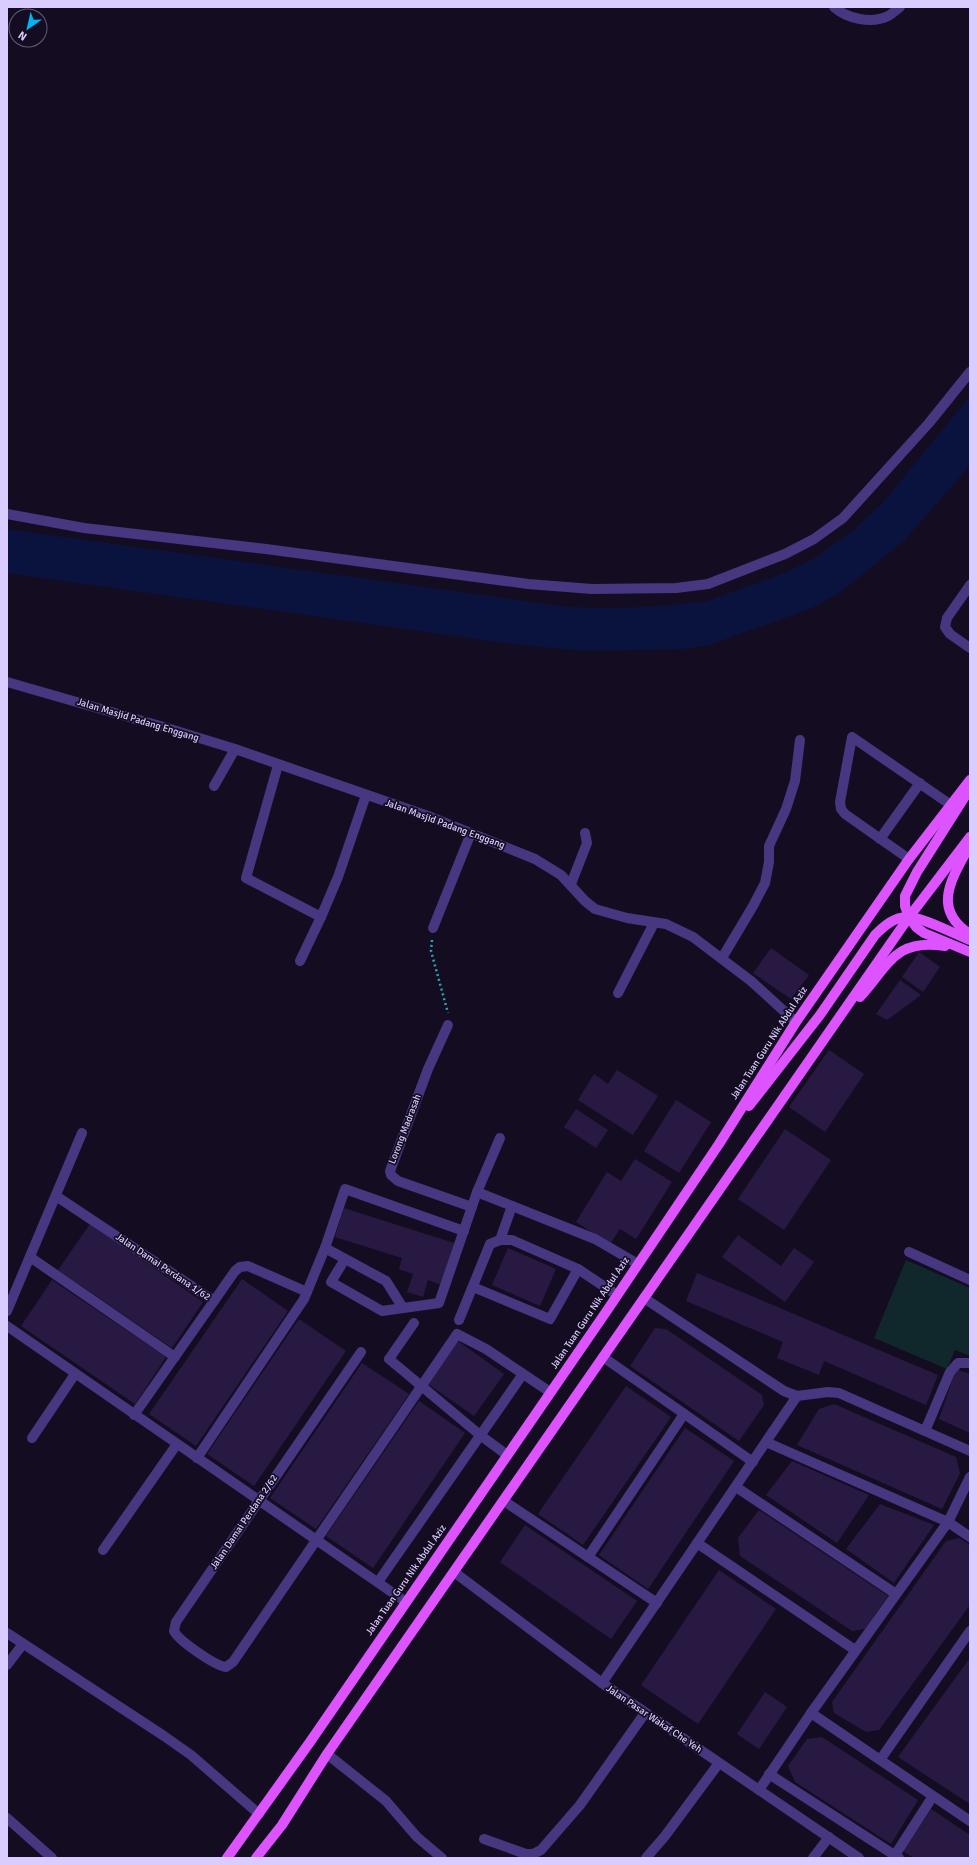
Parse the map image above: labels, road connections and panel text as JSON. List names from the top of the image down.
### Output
{
  "streets": {
    "main road": ["Jalan Tuan Guru Nik Abdul Aziz"],
    "street": [
      "Jalan Masjid Padang Enggang",
      "Lorong Madrasah",
      "Jalan Damai Perdana 1/62",
      "Jalan Damai Perdana 2/62",
      "Jalan Pasar Wakaf Che Yeh"
    ]
  },
  "crossings": [
    ["Jalan Masjid Padang Enggang", "Jalan Tuan Guru Nik Abdul Aziz"]
  ],
  "north": "bottom left"
}
